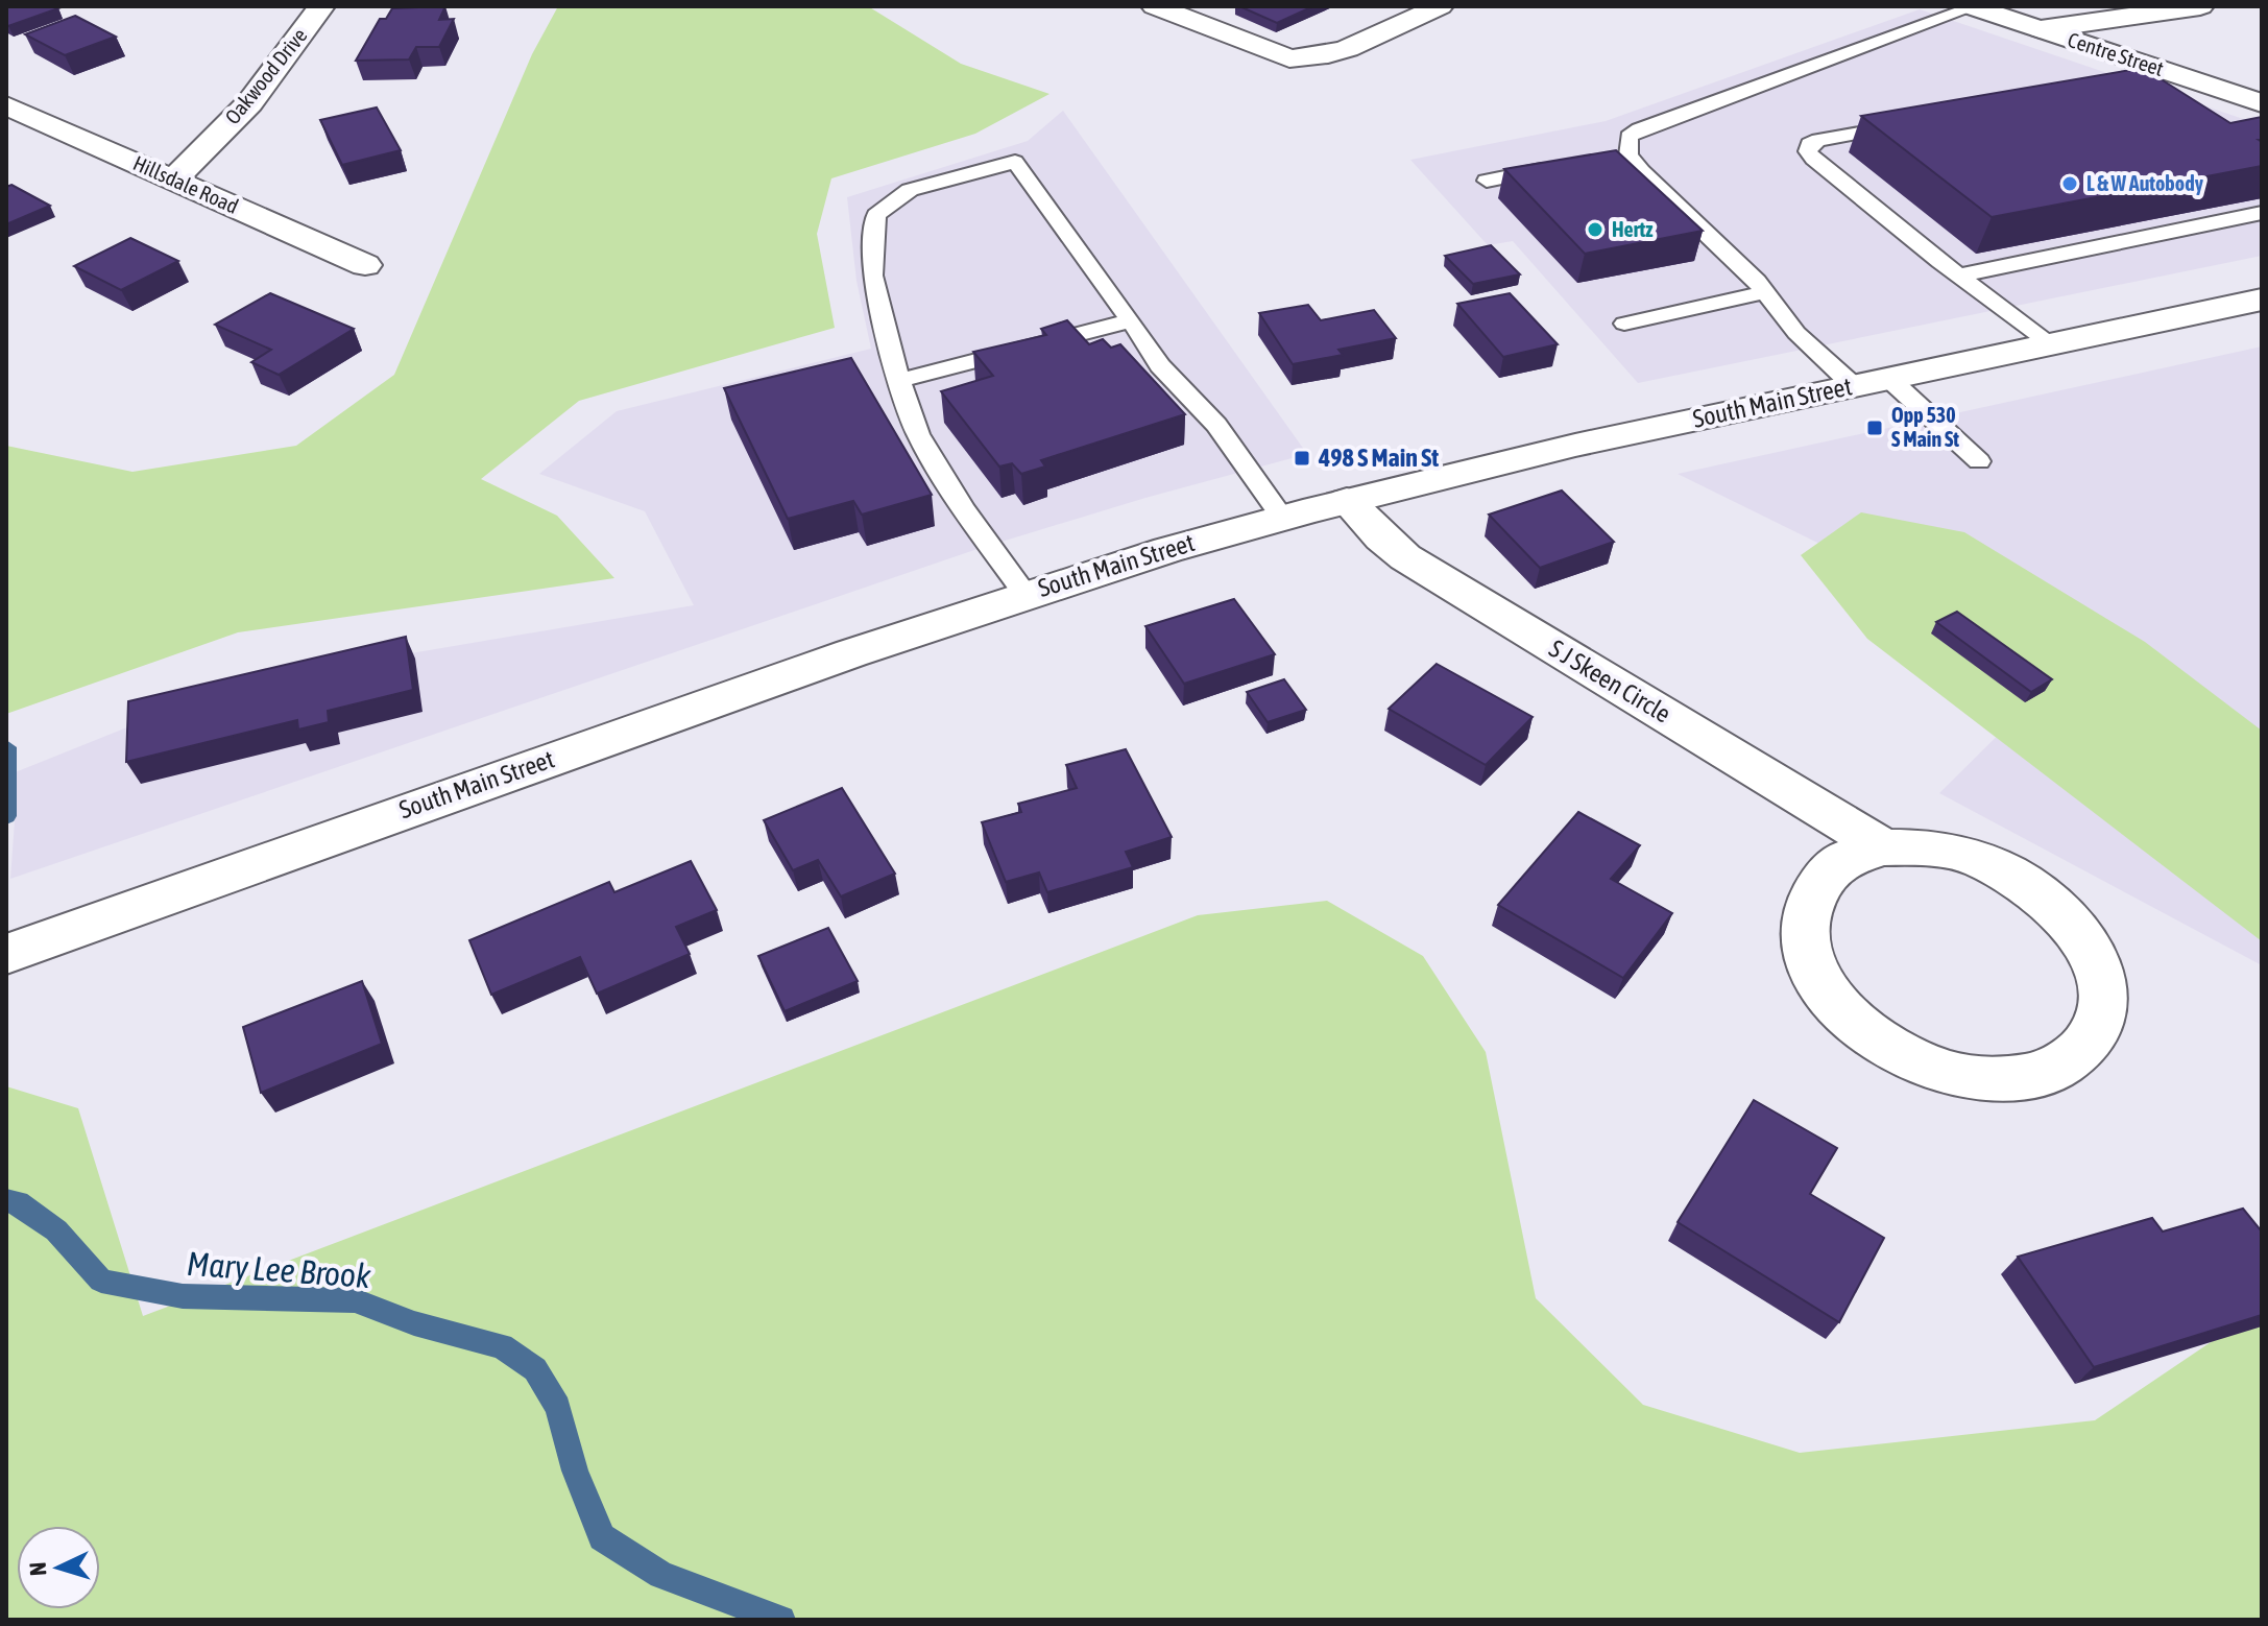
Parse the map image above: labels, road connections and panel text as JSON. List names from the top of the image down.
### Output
{
  "streets": {
    "street": [
      "Centre Street",
      "Oakwood Drive",
      "Hillsdale Road",
      "South Main Street",
      "S J Skeen Circle"
    ]
  },
  "crossings": [
    ["Oakwood Drive", "Hillsdale Road"],
    ["South Main Street", "S J Skeen Circle"]
  ],
  "water": ["Mary Lee Brook"],
  "places": {
    "other": ["L & W Autobody", "Hertz"],
    "transit": ["Opp 530 S Main St", "498 S Main St"]
  },
  "north": "left"
}
